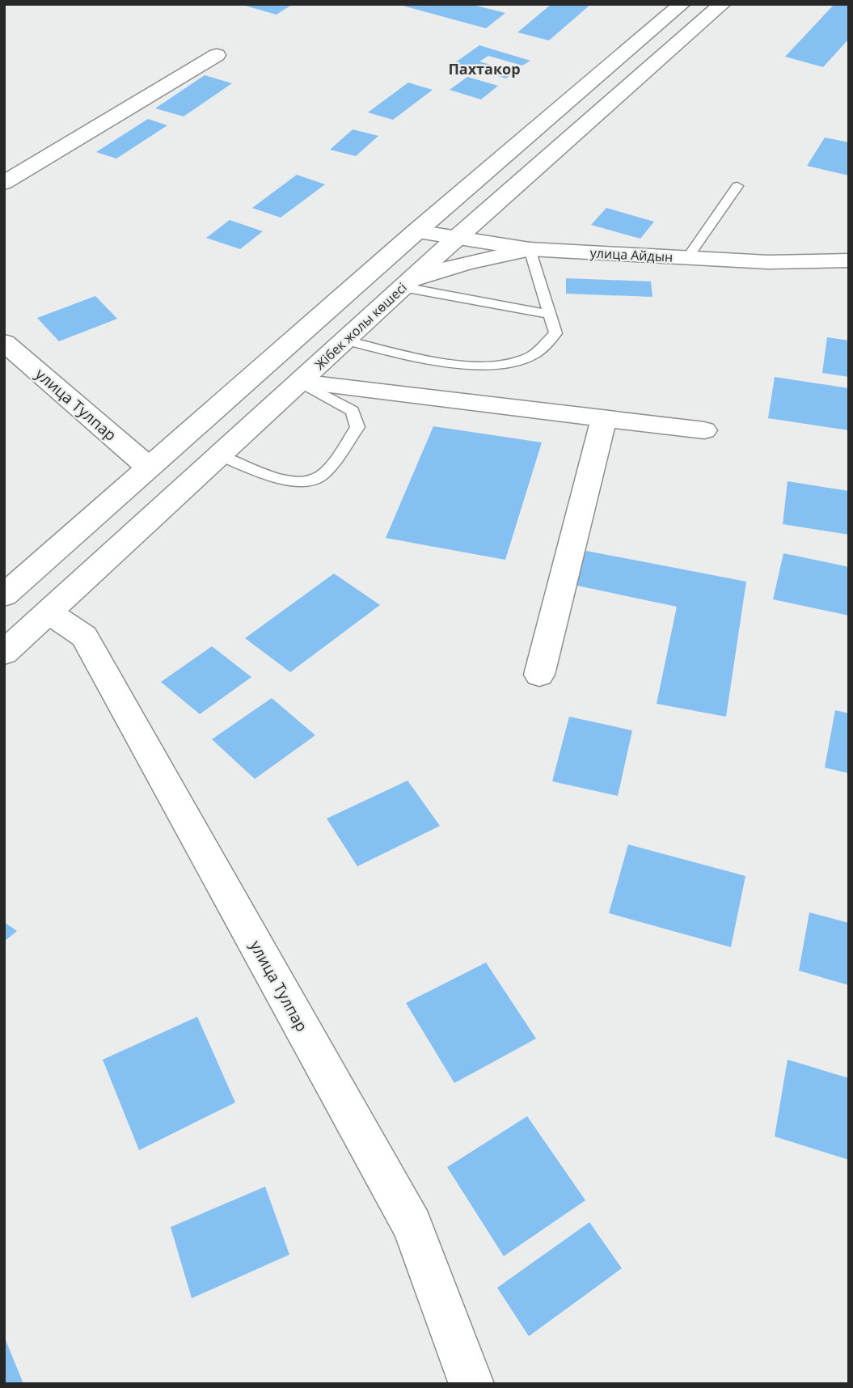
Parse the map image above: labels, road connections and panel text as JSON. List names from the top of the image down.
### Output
{
  "streets": {
    "main road": ["улица Айдын", "Жібек жолы көшесі", "улица Тулпар"]
  },
  "crossings": [
    ["улица Айдын", "Жібек жолы көшесі"],
    ["Жібек жолы көшесі", "улица Тулпар"]
  ],
  "districts": ["Пахтакор"]
}
